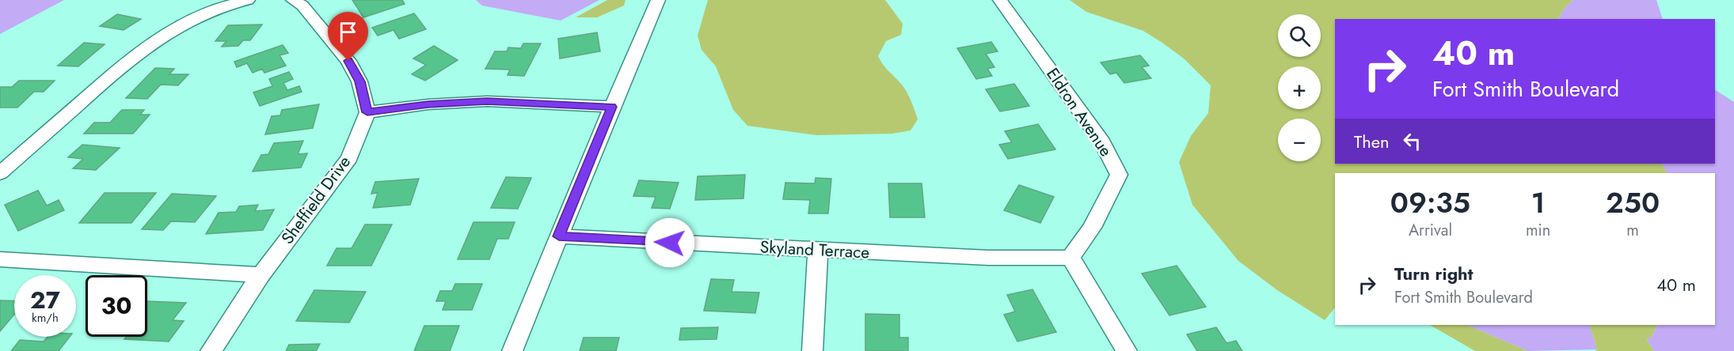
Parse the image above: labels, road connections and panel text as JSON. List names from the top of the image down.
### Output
{
  "streets": {
    "street": ["Eldron Avenue", "Sheffield Drive", "Skyland Terrace"]
  },
  "crossings": [
    ["Eldron Avenue", "Skyland Terrace"]
  ],
  "page": {
    "map_buttons": ["+", "−"],
    "turn": ["40 m", "Fort Smith Boulevard"],
    "then": "Then",
    "eta": [
      "09:35",
      "Arrival",
      "1",
      "min",
      "250",
      "m"
    ],
    "list": [
      {
        "name": "Turn right",
        "note": "Fort Smith Boulevard",
        "value": "40 m"
      }
    ],
    "speed": "27 km/h",
    "limit": "30"
  }
}
